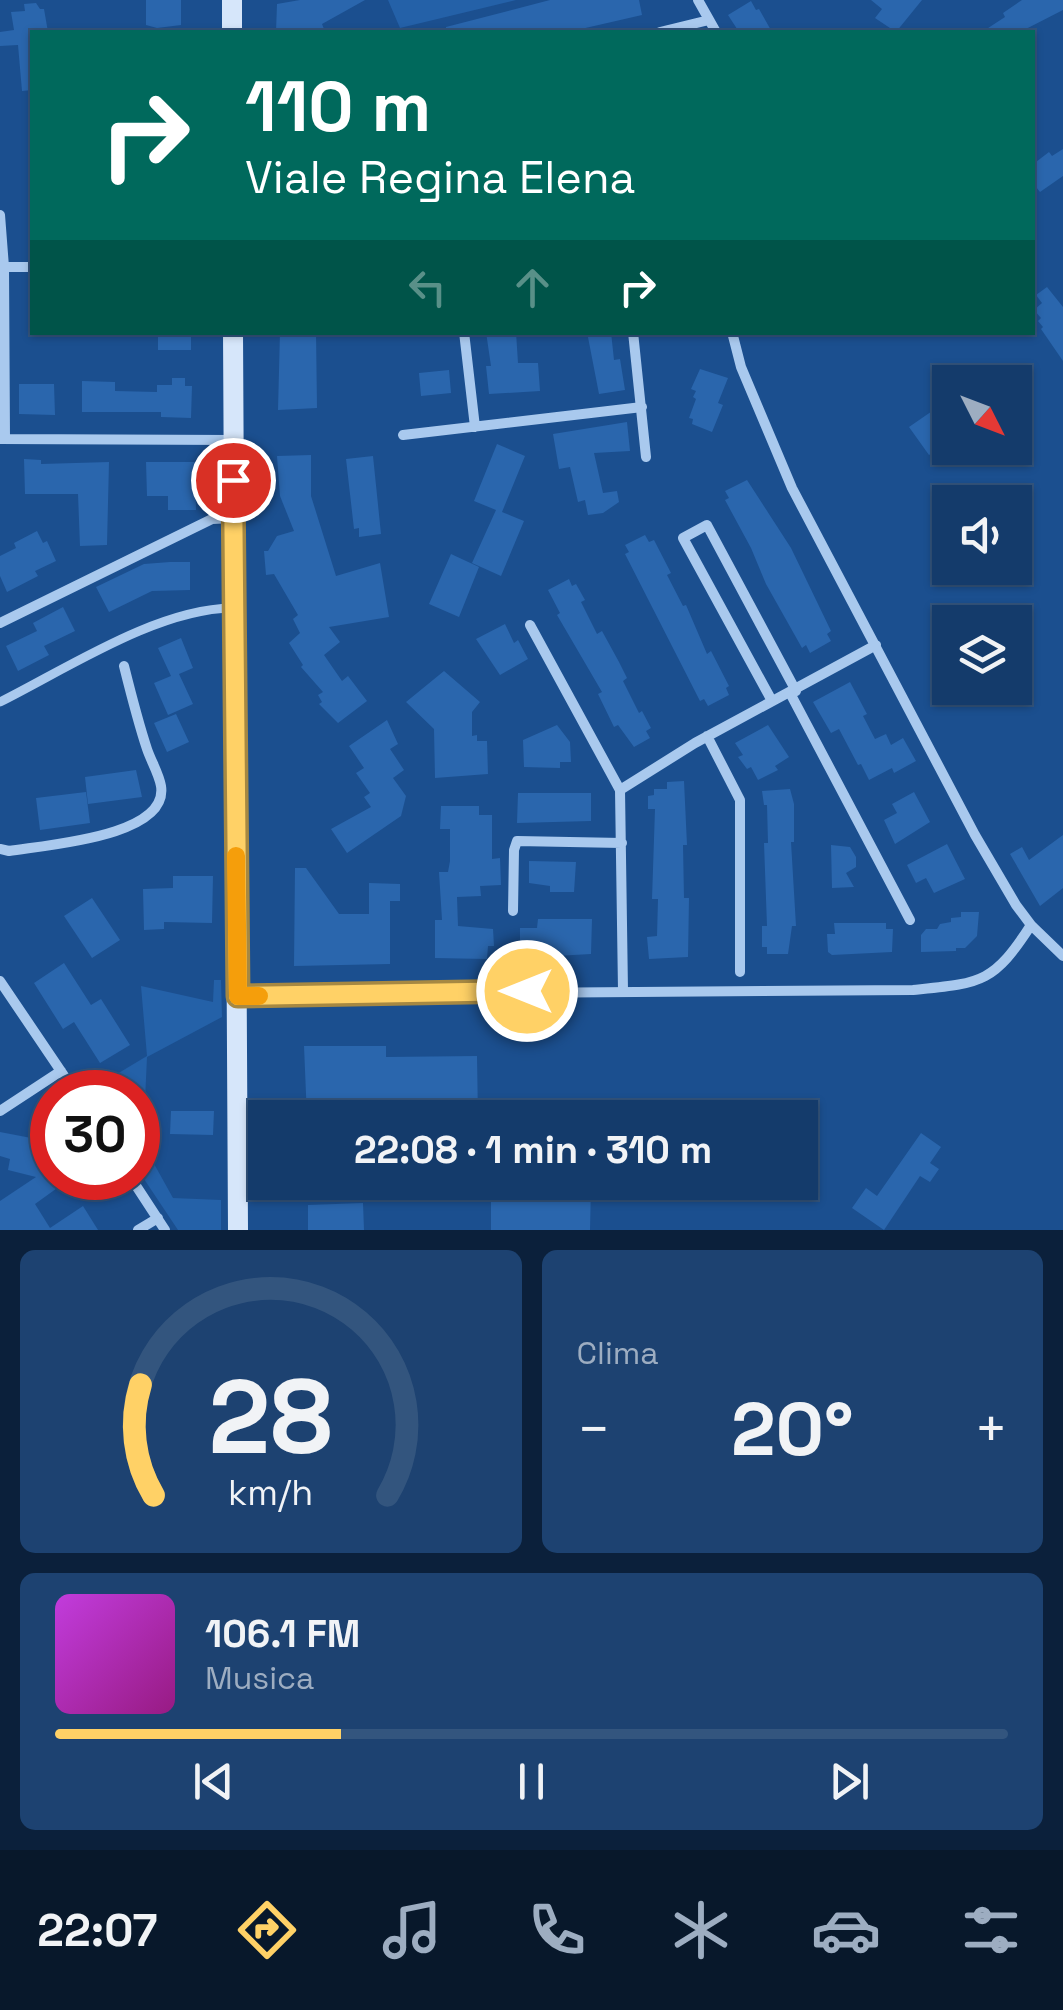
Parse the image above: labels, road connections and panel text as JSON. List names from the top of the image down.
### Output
{
  "north": "bottom right",
  "page": {
    "turn": ["110 m", "Viale Regina Elena"],
    "limit": "30",
    "trip": "22:08 · 1 min · 310 m",
    "tile": "Clima",
    "heat": ["−", "20°", "+"],
    "song": ["106.1 FM", "Musica"],
    "tabs": "22:07",
    "gauge": ["28", "km/h"]
  }
}
